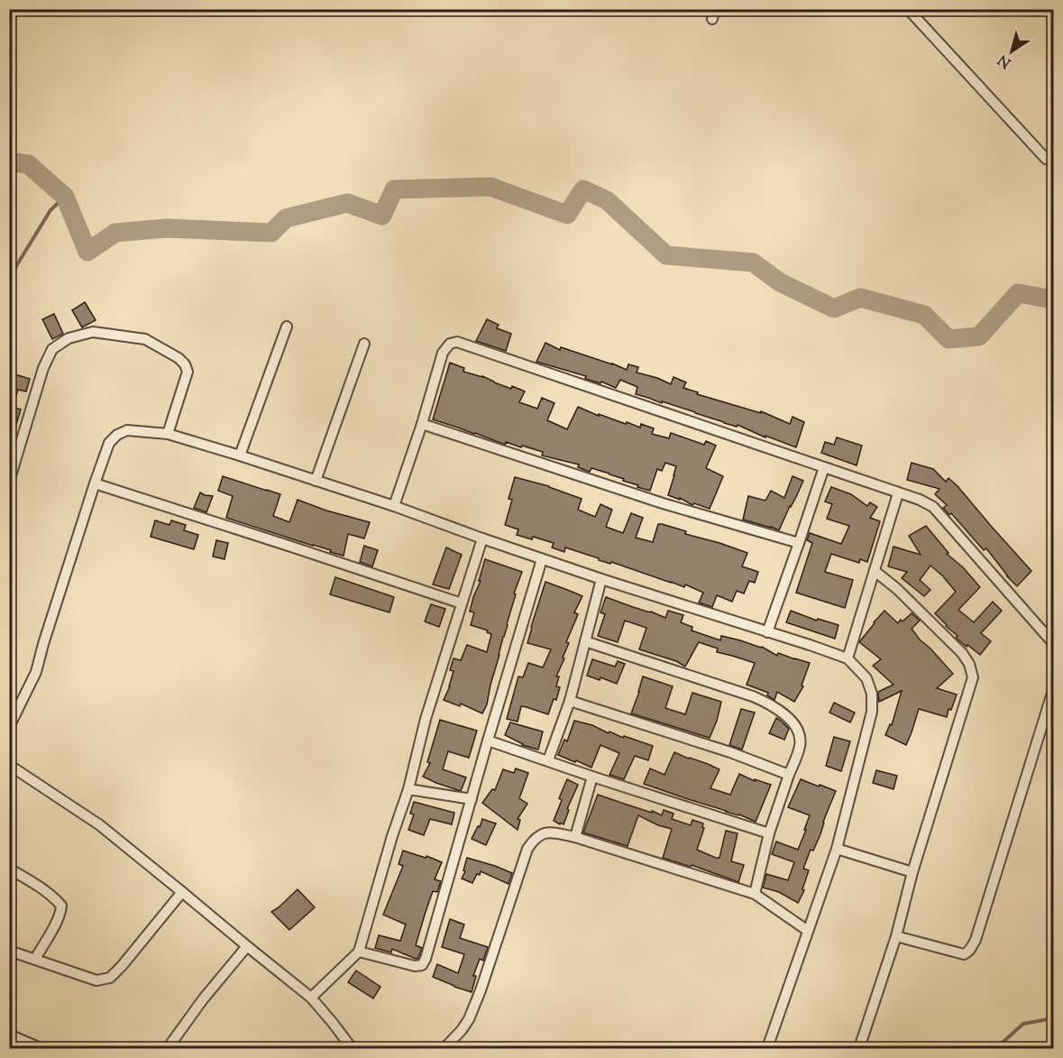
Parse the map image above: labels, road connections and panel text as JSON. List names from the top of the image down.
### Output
{
  "north": "bottom left"
}
